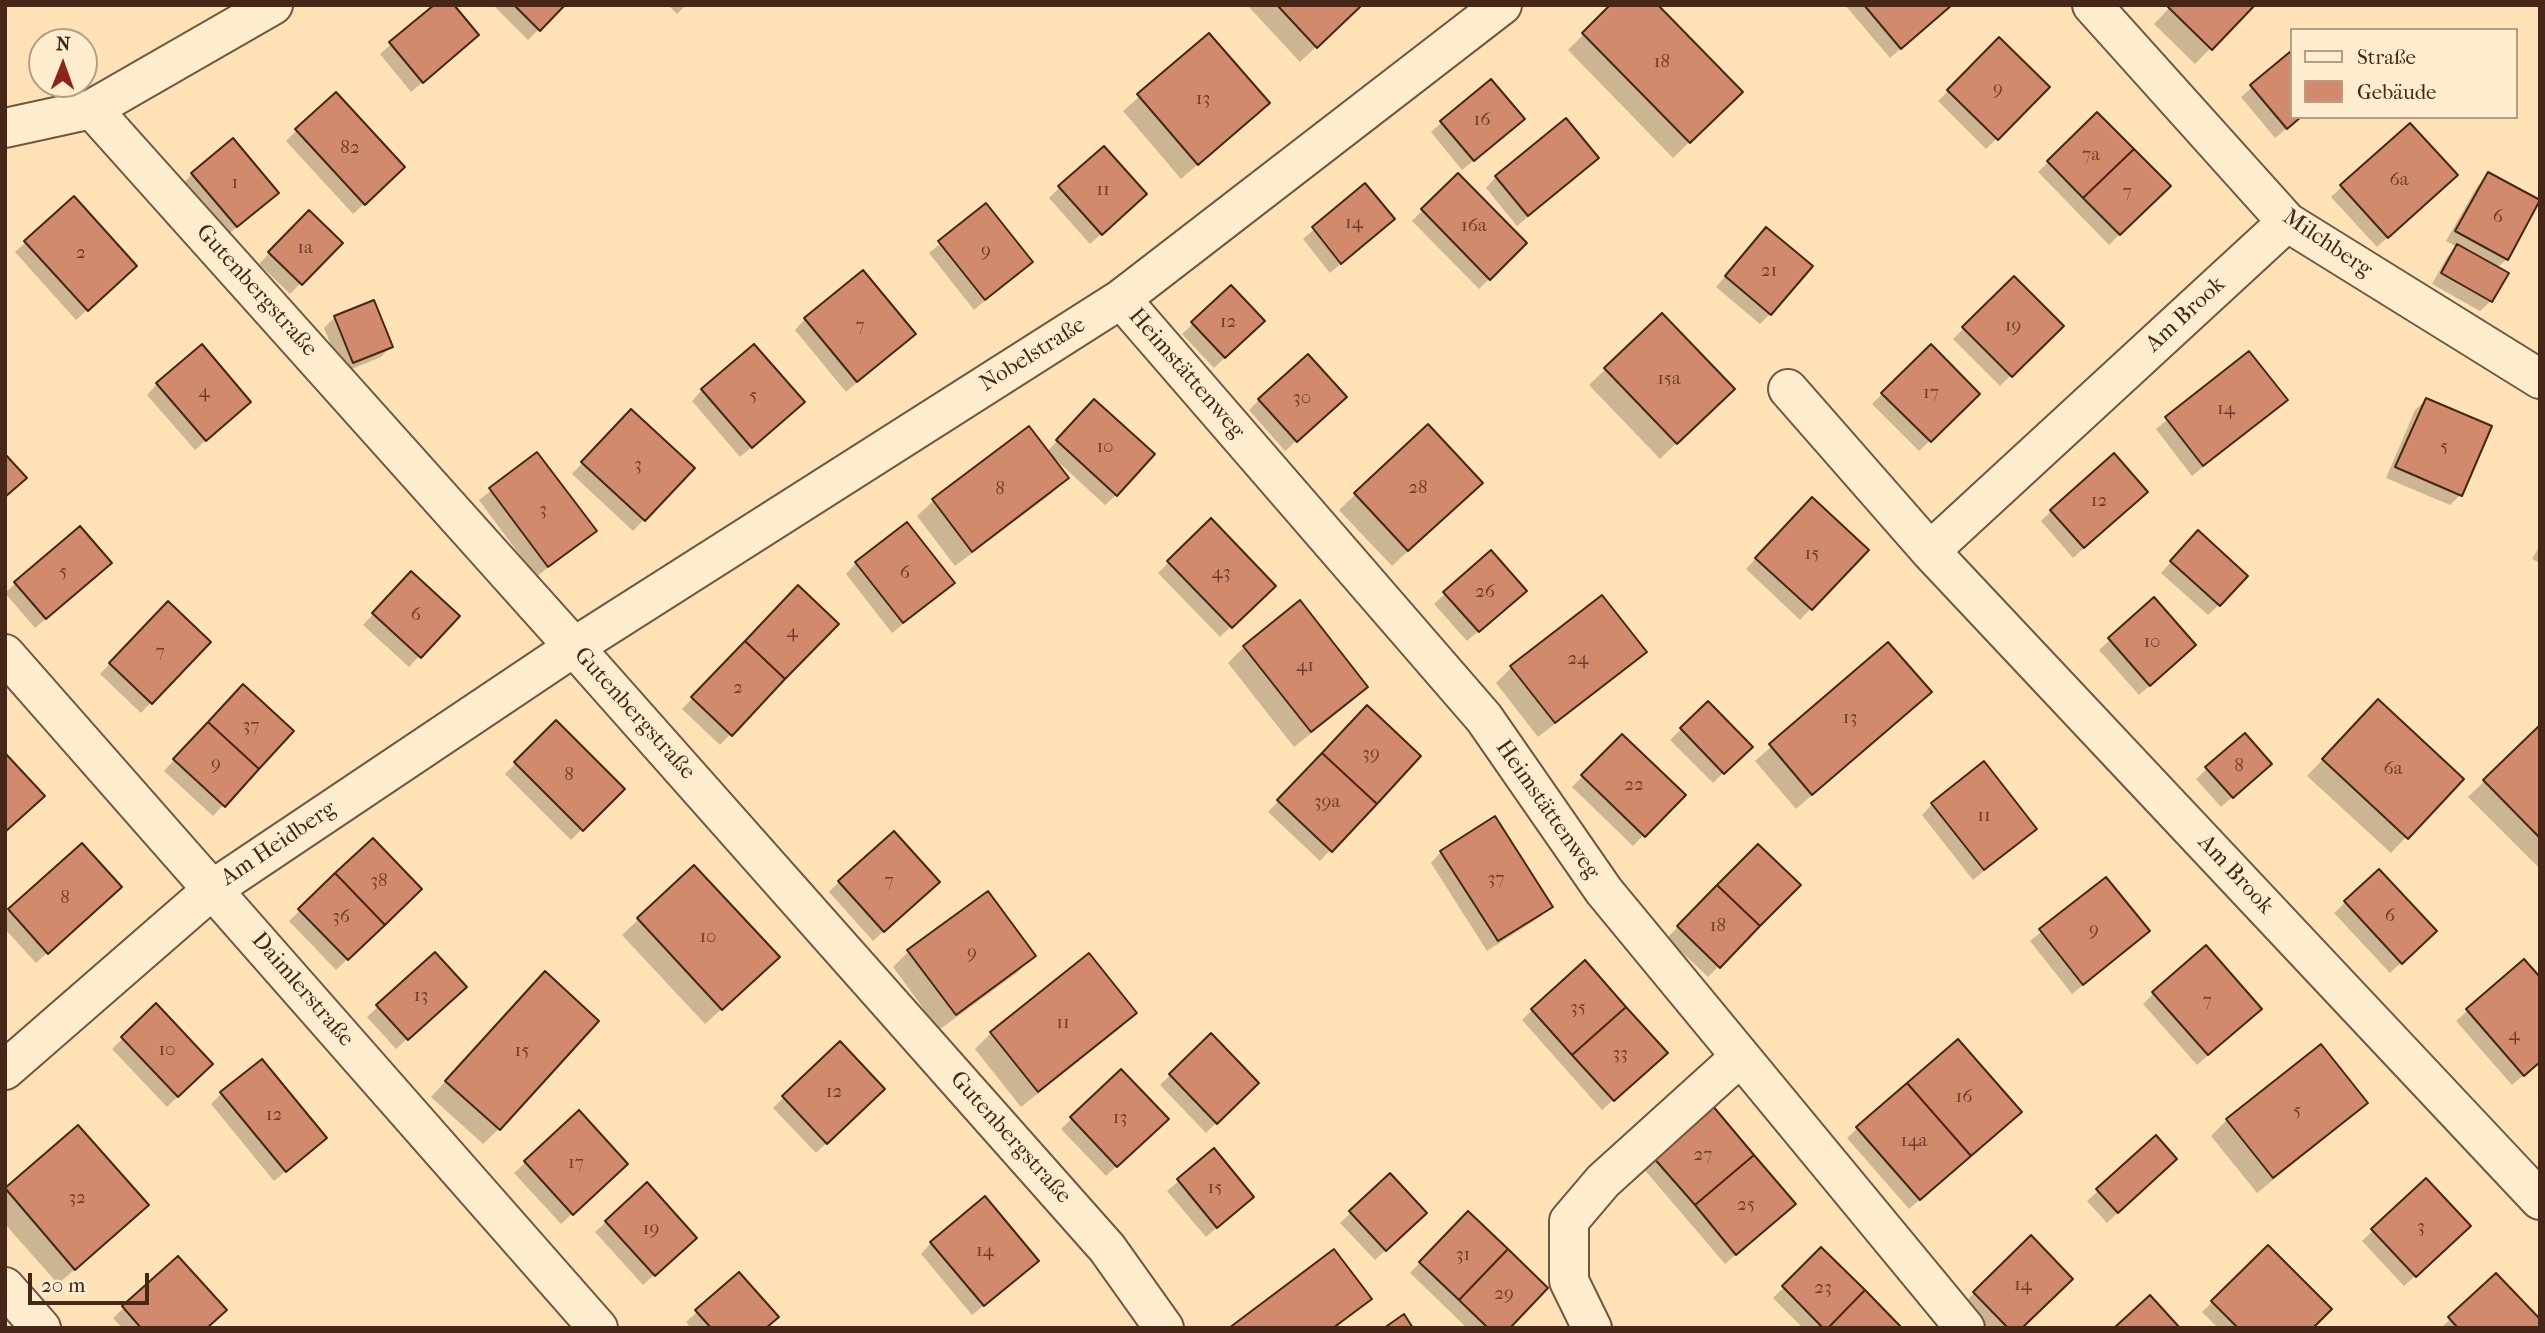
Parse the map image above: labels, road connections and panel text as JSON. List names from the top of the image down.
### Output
{
  "streets": {
    "street": [
      "Milchberg",
      "Gutenbergstraße",
      "Am Brook",
      "Nobelstraße",
      "Heimstättenweg",
      "Am Heidberg",
      "Daimlerstraße"
    ]
  },
  "crossings": [
    ["Milchberg", "Am Brook"],
    ["Gutenbergstraße", "Nobelstraße"],
    ["Gutenbergstraße", "Am Heidberg"],
    ["Nobelstraße", "Heimstättenweg"],
    ["Nobelstraße", "Am Heidberg"],
    ["Am Heidberg", "Daimlerstraße"]
  ],
  "house_numbers": [
    "18",
    "9",
    "13",
    "16",
    "82",
    "7a",
    "6a",
    "1",
    "11",
    "7",
    "6",
    "14",
    "16a",
    "1a",
    "9",
    "2",
    "21",
    "12",
    "7",
    "19",
    "15a",
    "4",
    "17",
    "5",
    "30",
    "14",
    "10",
    "5",
    "3",
    "28",
    "8",
    "12",
    "3",
    "15",
    "5",
    "6",
    "43",
    "26",
    "6",
    "4",
    "10",
    "7",
    "24",
    "41",
    "2",
    "13",
    "37",
    "39",
    "9",
    "8",
    "6a",
    "8",
    "22",
    "39a",
    "11",
    "37",
    "38",
    "7",
    "8",
    "6",
    "36",
    "18",
    "9",
    "10",
    "9",
    "13",
    "7",
    "35",
    "11",
    "4",
    "10",
    "15",
    "33",
    "12",
    "16",
    "5",
    "12",
    "13",
    "14a",
    "27",
    "17",
    "15",
    "32",
    "25",
    "3",
    "19",
    "14",
    "31",
    "14",
    "23",
    "29"
  ],
  "legend": ["Straße", "Gebäude"],
  "scale_bar": "20 m",
  "north": "top"
}
